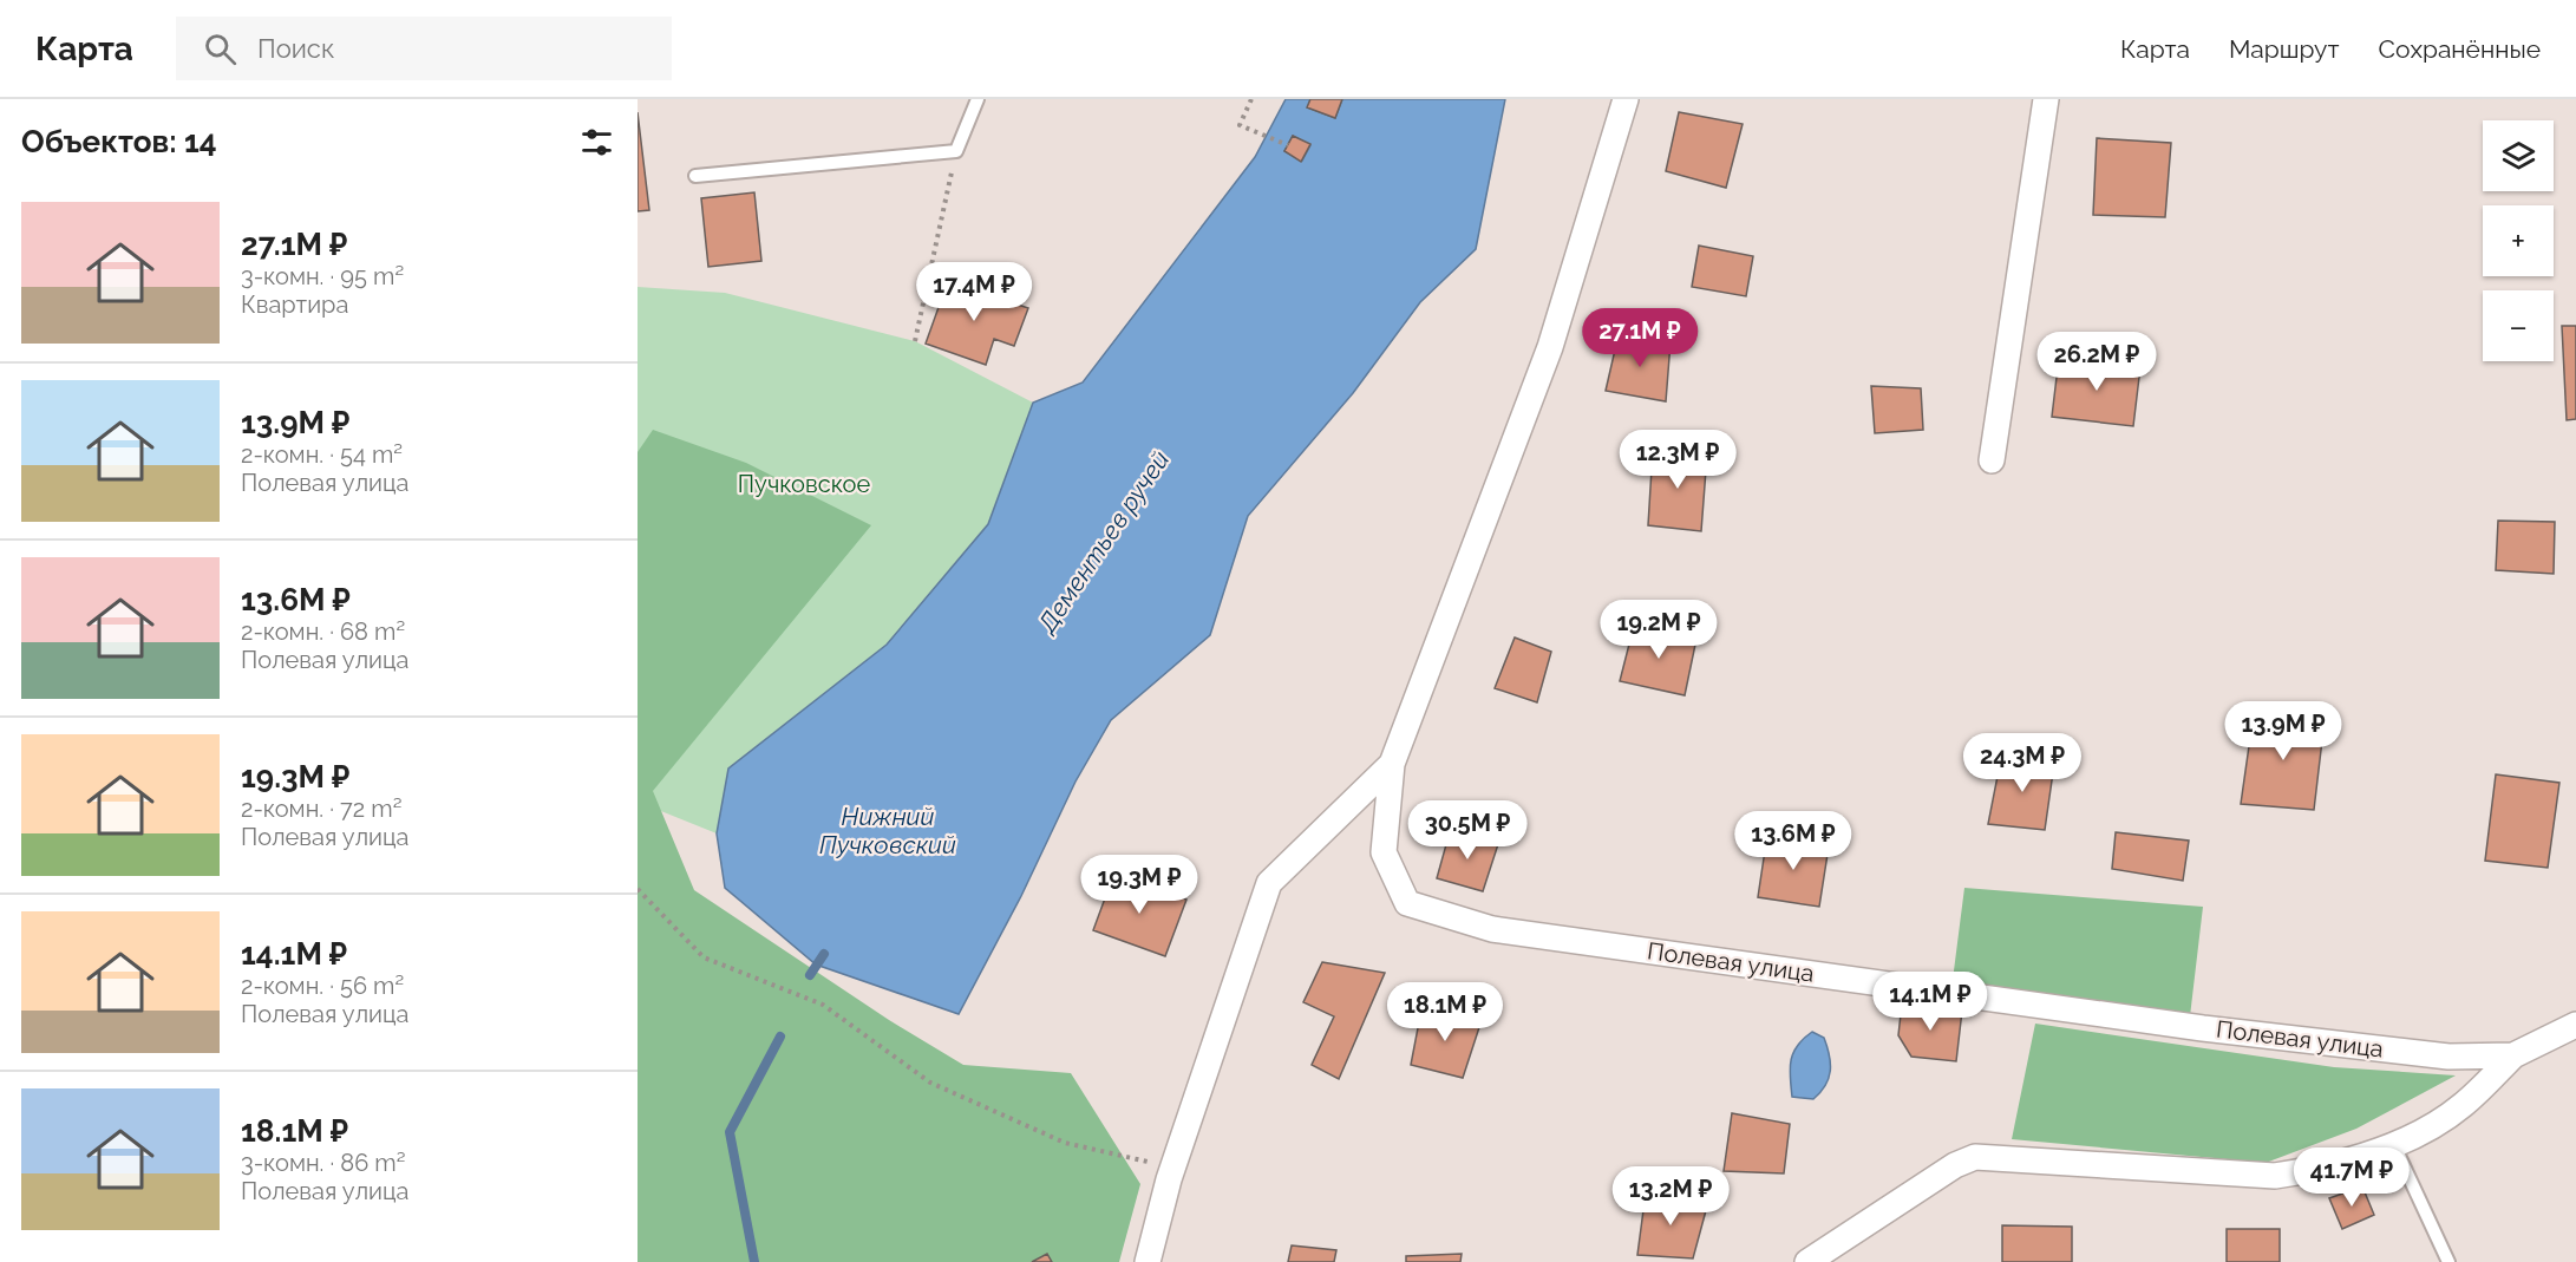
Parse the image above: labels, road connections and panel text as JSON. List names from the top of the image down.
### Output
{
  "streets": {
    "street": ["Полевая улица"]
  },
  "water": ["Дементьев ручей", "Нижний Пучковский"],
  "parks": ["Пучковское"],
  "page": {
    "header": "Карта",
    "search": "Поиск",
    "nav": ["Карта", "Маршрут", "Сохранённые"],
    "heading": "Объектов: 14",
    "map_buttons": ["+", "−"],
    "list": [
      {
        "name": "27.1M ₽",
        "note": "3-комн. · 95 m² · Квартира"
      },
      {
        "name": "13.9M ₽",
        "note": "2-комн. · 54 m² · Полевая улица"
      },
      {
        "name": "13.6M ₽",
        "note": "2-комн. · 68 m² · Полевая улица"
      },
      {
        "name": "19.3M ₽",
        "note": "2-комн. · 72 m² · Полевая улица"
      },
      {
        "name": "14.1M ₽",
        "note": "2-комн. · 56 m² · Полевая улица"
      },
      {
        "name": "18.1M ₽",
        "note": "3-комн. · 86 m² · Полевая улица"
      }
    ],
    "price": [
      "17.4M ₽",
      "27.1M ₽",
      "26.2M ₽",
      "12.3M ₽",
      "19.2M ₽",
      "13.9M ₽",
      "24.3M ₽",
      "30.5M ₽",
      "13.6M ₽",
      "19.3M ₽",
      "14.1M ₽",
      "18.1M ₽",
      "41.7M ₽",
      "13.2M ₽"
    ]
  }
}
